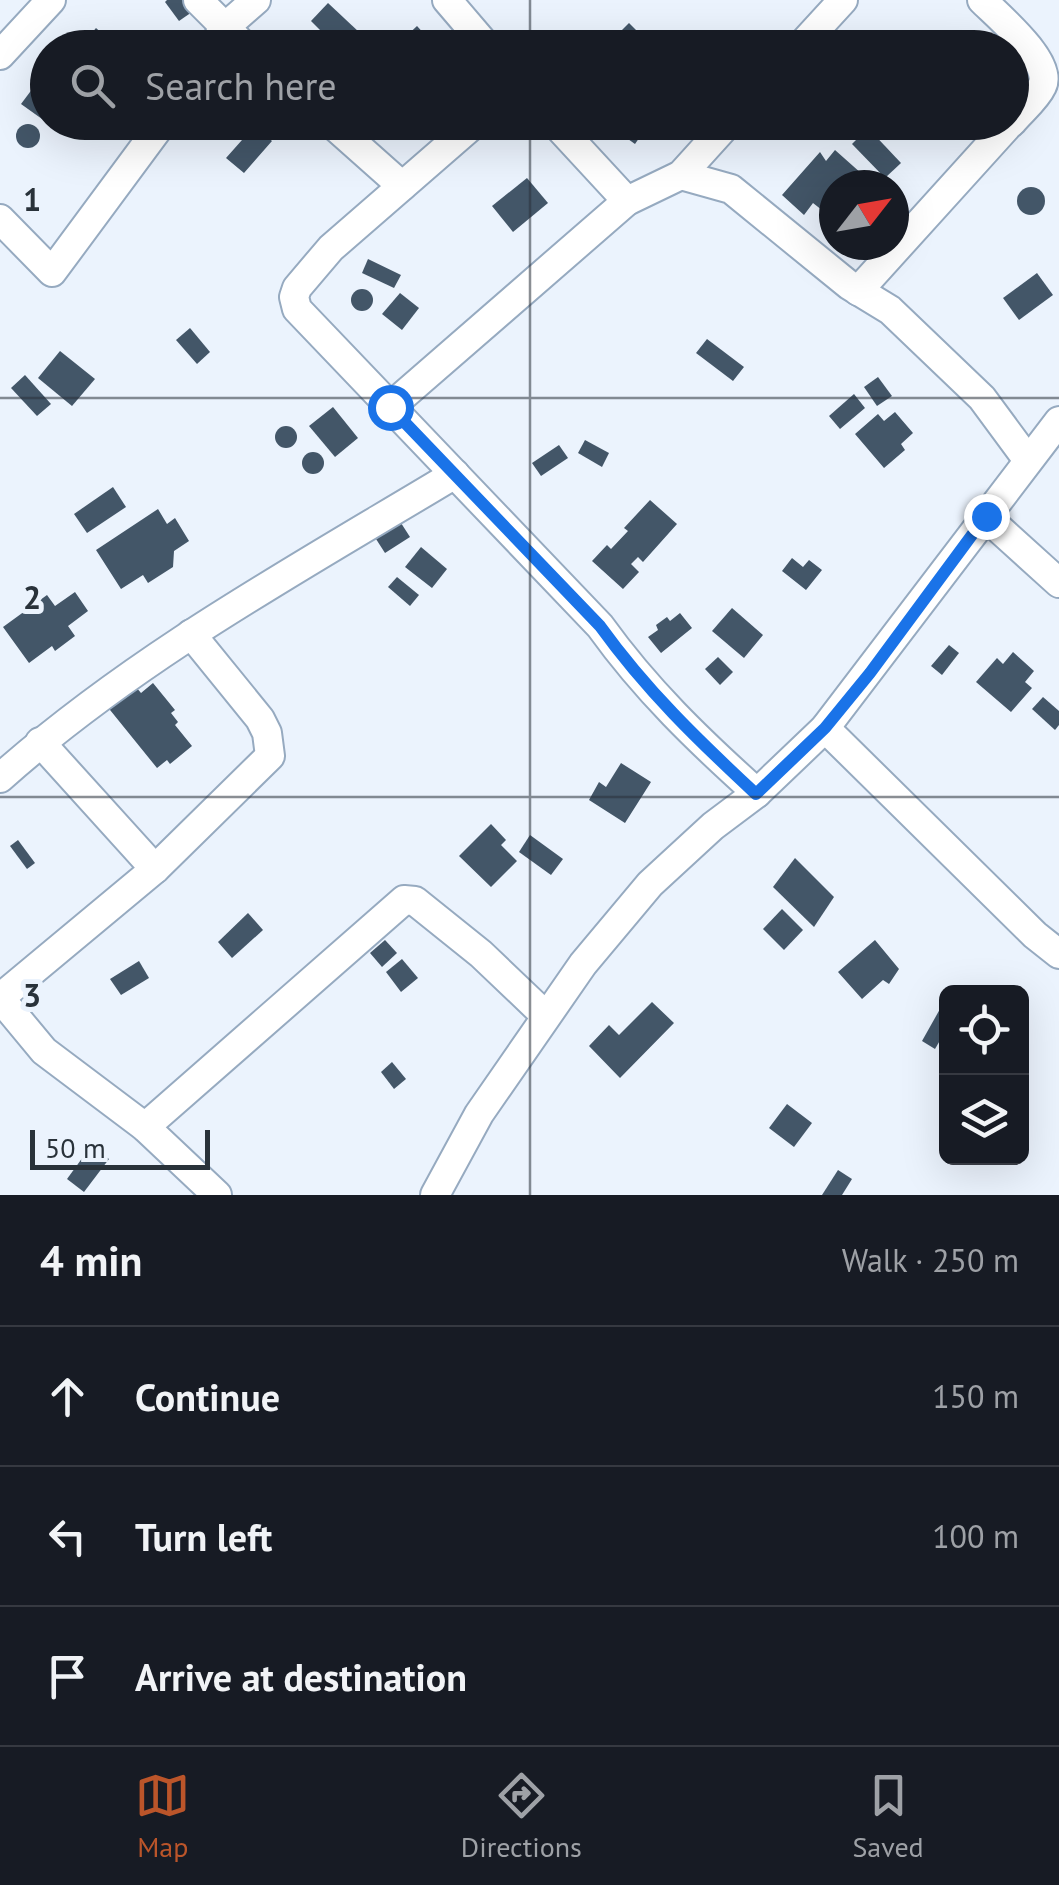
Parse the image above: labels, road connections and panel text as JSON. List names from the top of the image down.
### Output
{
  "scale_bar": "50 m",
  "north": "top right",
  "page": {
    "search": "Search here",
    "scale": "50 m",
    "heading": ["4 min", "Walk · 250 m"],
    "list": [
      ["Continue", "150 m"],
      ["Turn left", "100 m"],
      "Arrive at destination"
    ],
    "nav": ["Map", "Directions", "Saved"]
  },
  "grid": {
    "rows": ["1", "2", "3"]
  }
}
